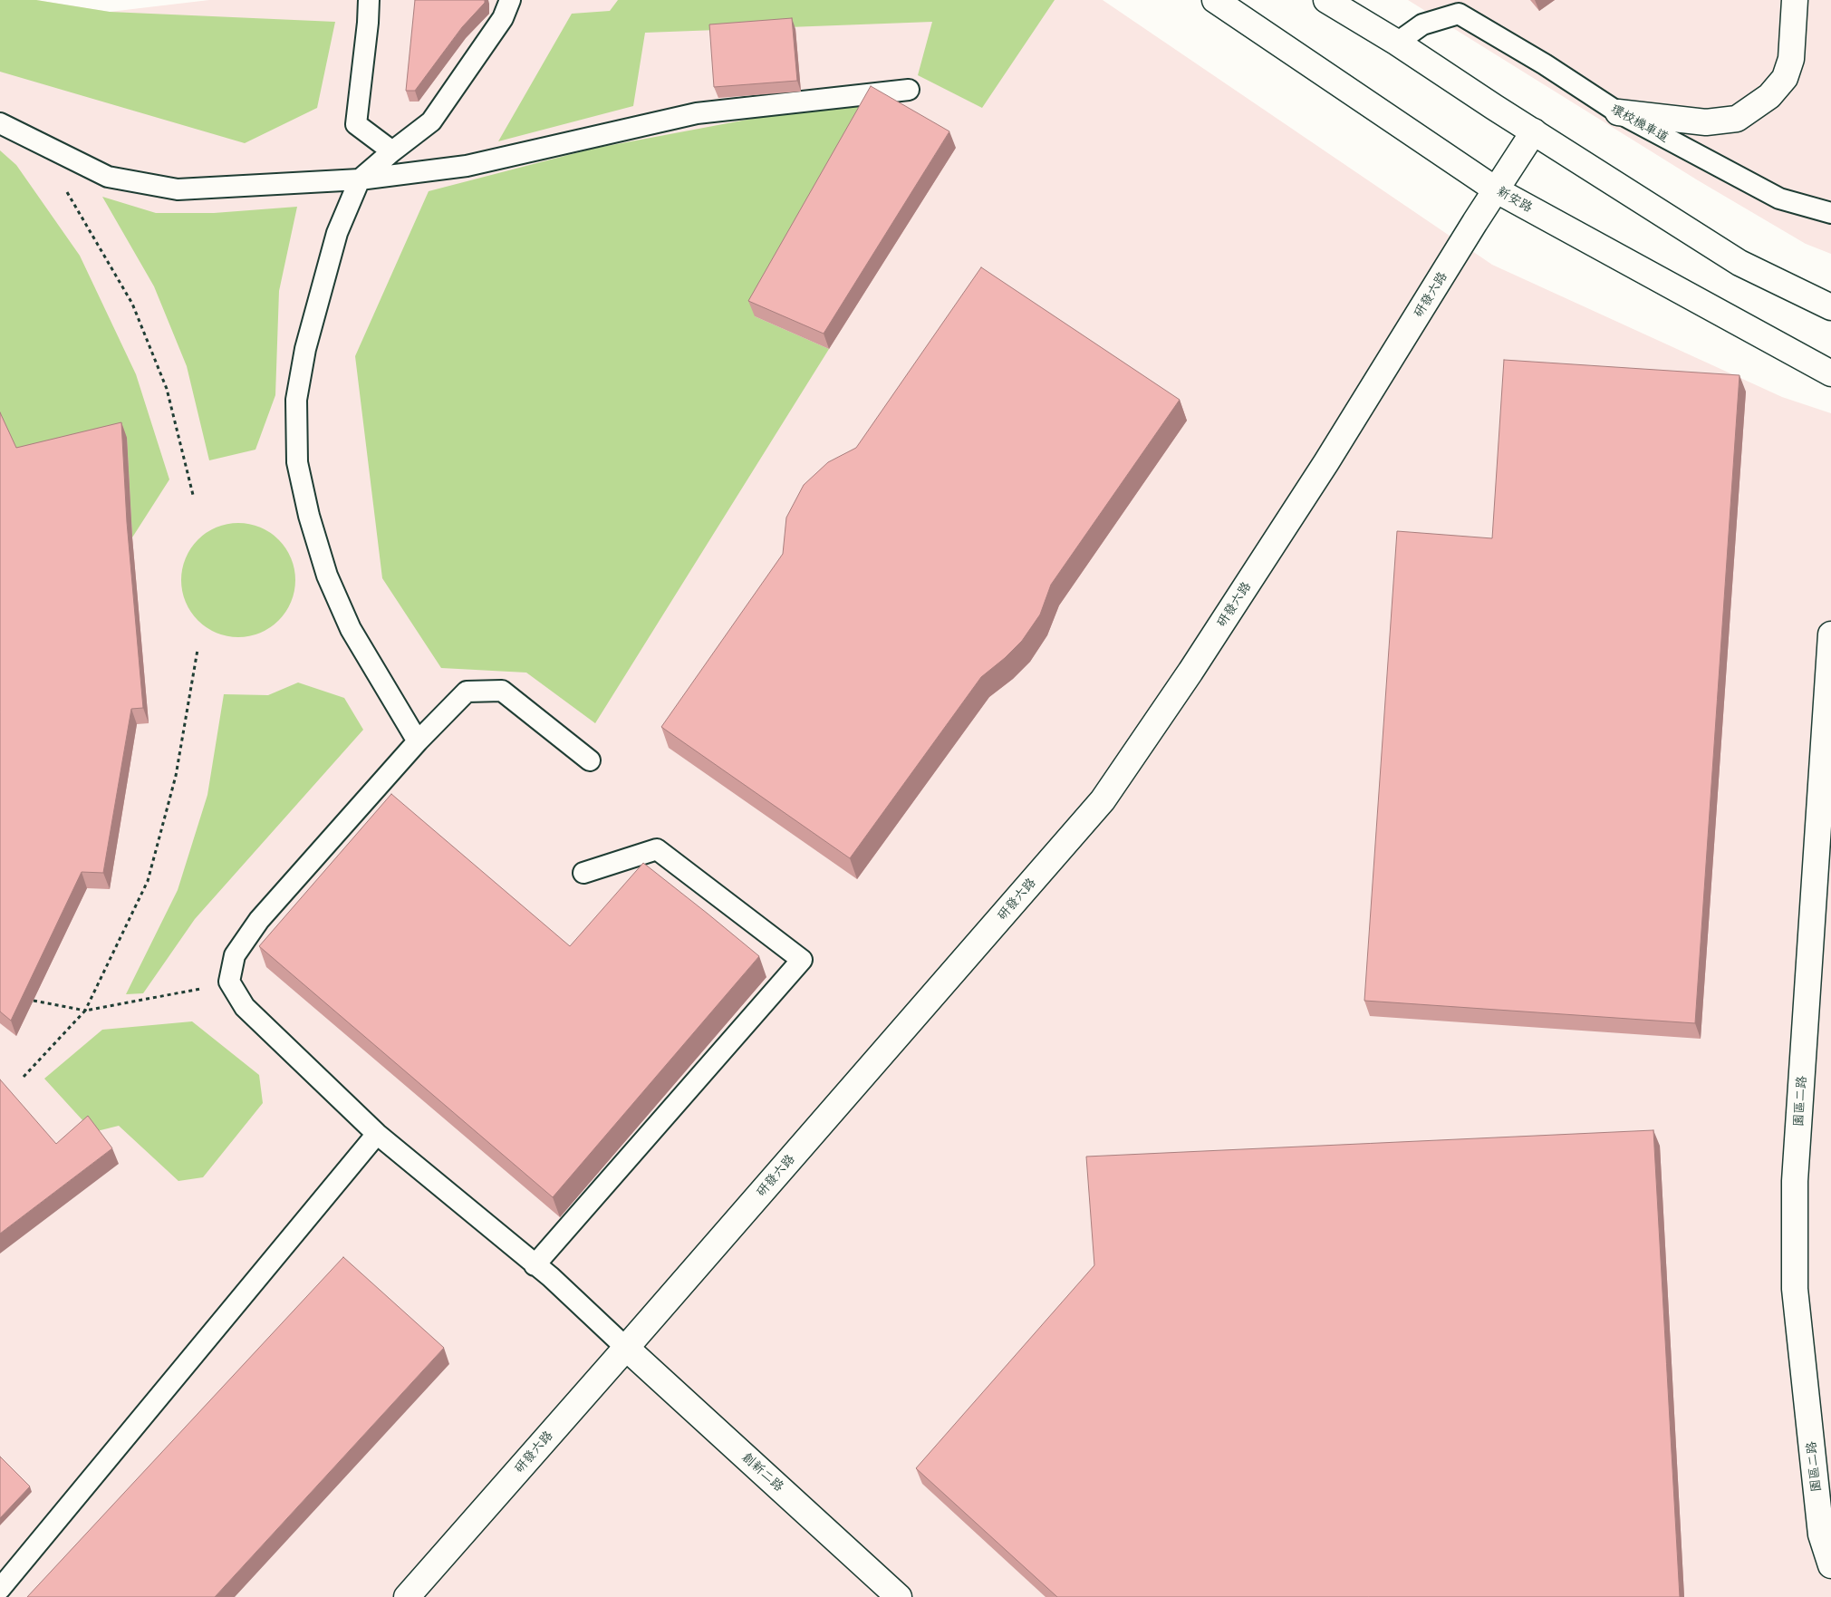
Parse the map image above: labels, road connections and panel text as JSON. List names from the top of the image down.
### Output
{
  "streets": {
    "street": [
      "新安路",
      "研發六路",
      "園區二路",
      "創新二路"
    ],
    "lane": ["環校機車道"]
  },
  "crossings": [
    ["新安路", "研發六路"],
    ["研發六路", "創新二路"]
  ]
}
